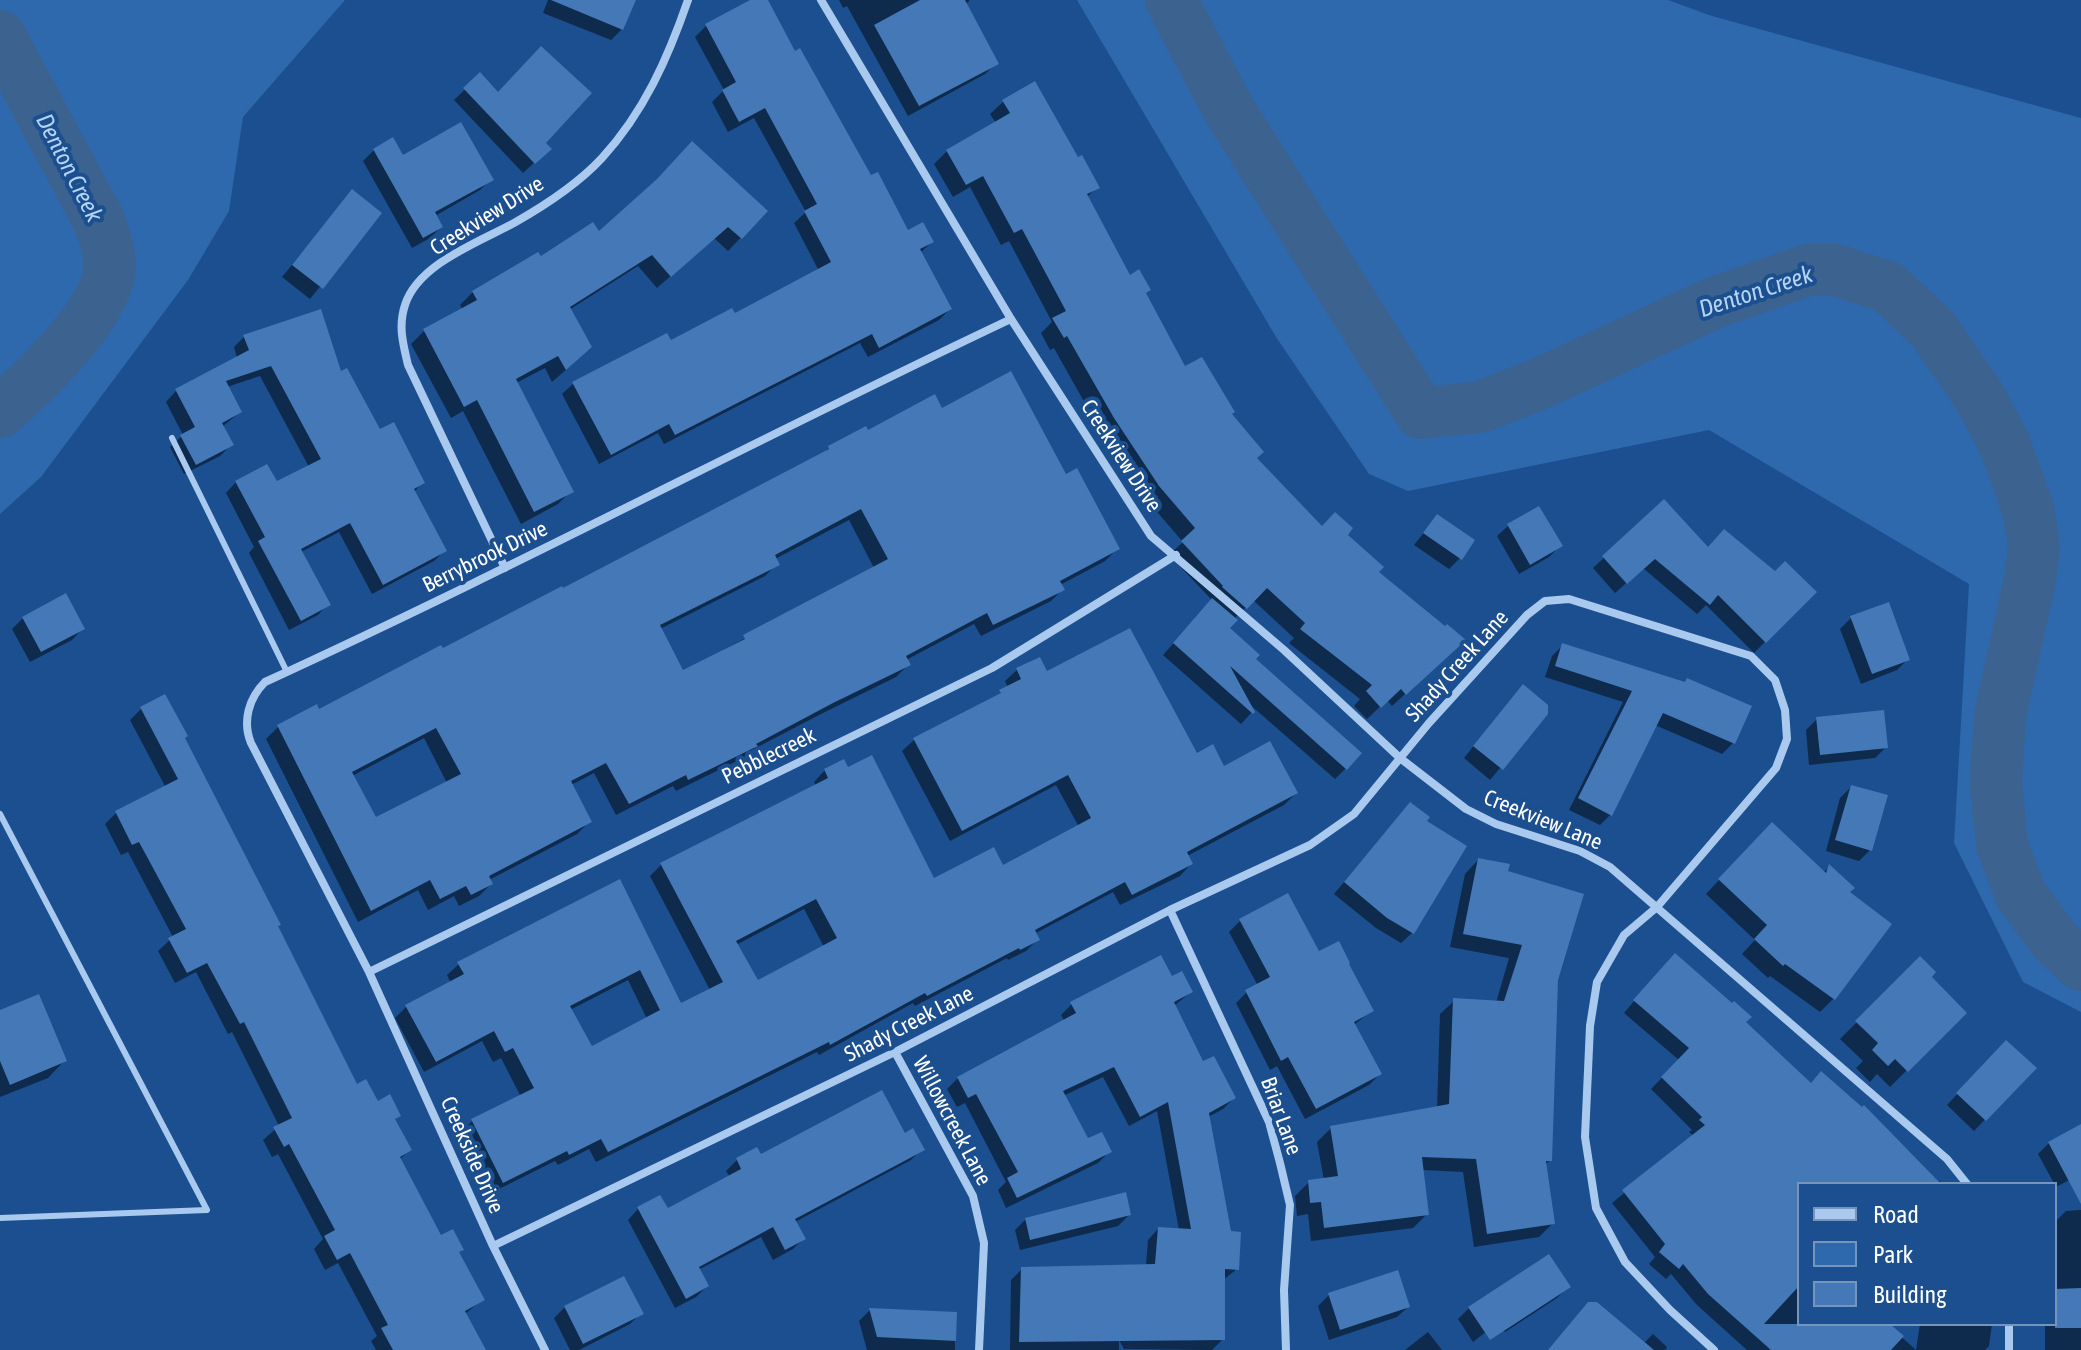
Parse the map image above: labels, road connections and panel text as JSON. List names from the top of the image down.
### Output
{
  "streets": {
    "street": [
      "Creekview Drive",
      "Berrybrook Drive",
      "Shady Creek Lane",
      "Pebblecreek",
      "Creekview Lane",
      "Briar Lane",
      "Willowcreek Lane",
      "Creekside Drive"
    ]
  },
  "crossings": [
    ["Creekview Drive", "Berrybrook Drive"],
    ["Creekview Drive", "Pebblecreek"],
    ["Creekview Drive", "Creekview Lane"],
    ["Berrybrook Drive", "Pebblecreek"],
    ["Berrybrook Drive", "Creekside Drive"],
    ["Shady Creek Lane", "Creekview Lane"],
    ["Shady Creek Lane", "Briar Lane"],
    ["Shady Creek Lane", "Willowcreek Lane"],
    ["Shady Creek Lane", "Creekside Drive"],
    ["Pebblecreek", "Creekview Lane"],
    ["Pebblecreek", "Creekside Drive"]
  ],
  "water": ["Denton Creek"],
  "legend": ["Road", "Park", "Building"]
}
